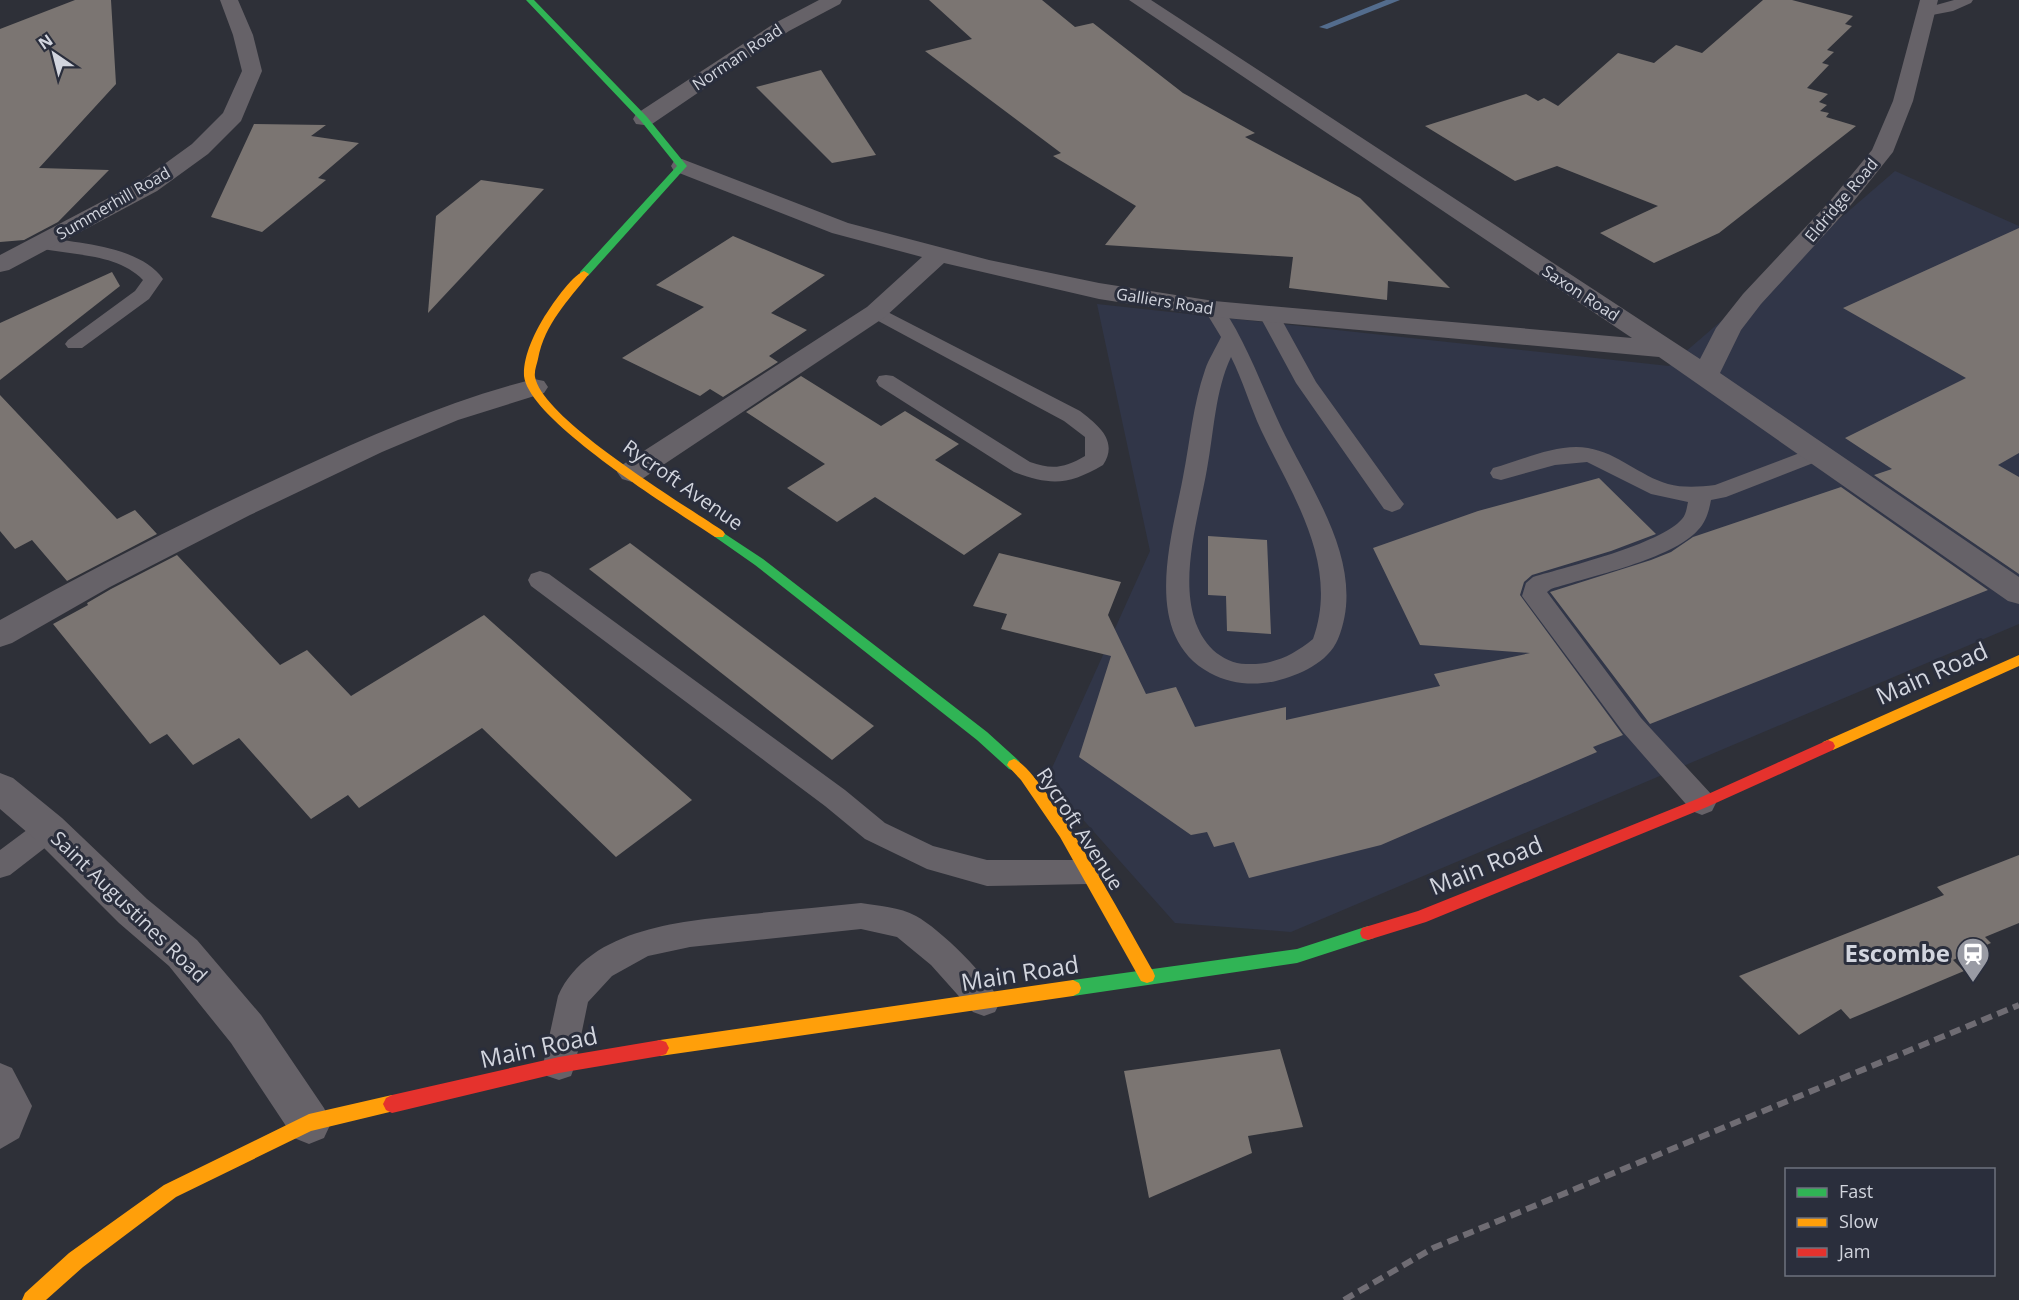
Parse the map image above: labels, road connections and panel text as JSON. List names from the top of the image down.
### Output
{
  "streets": {
    "street": [
      "Norman Road",
      "Eldridge Road",
      "Summerhill Road",
      "Saxon Road",
      "Galliers Road",
      "Rycroft Avenue",
      "Main Road",
      "Saint Augustines Road"
    ]
  },
  "crossings": [
    ["Eldridge Road", "Saxon Road"],
    ["Saxon Road", "Galliers Road"],
    ["Rycroft Avenue", "Main Road"],
    ["Main Road", "Saint Augustines Road"]
  ],
  "places": {
    "station": ["Escombe"]
  },
  "legend": ["Fast", "Slow", "Jam"],
  "north": "top left"
}
